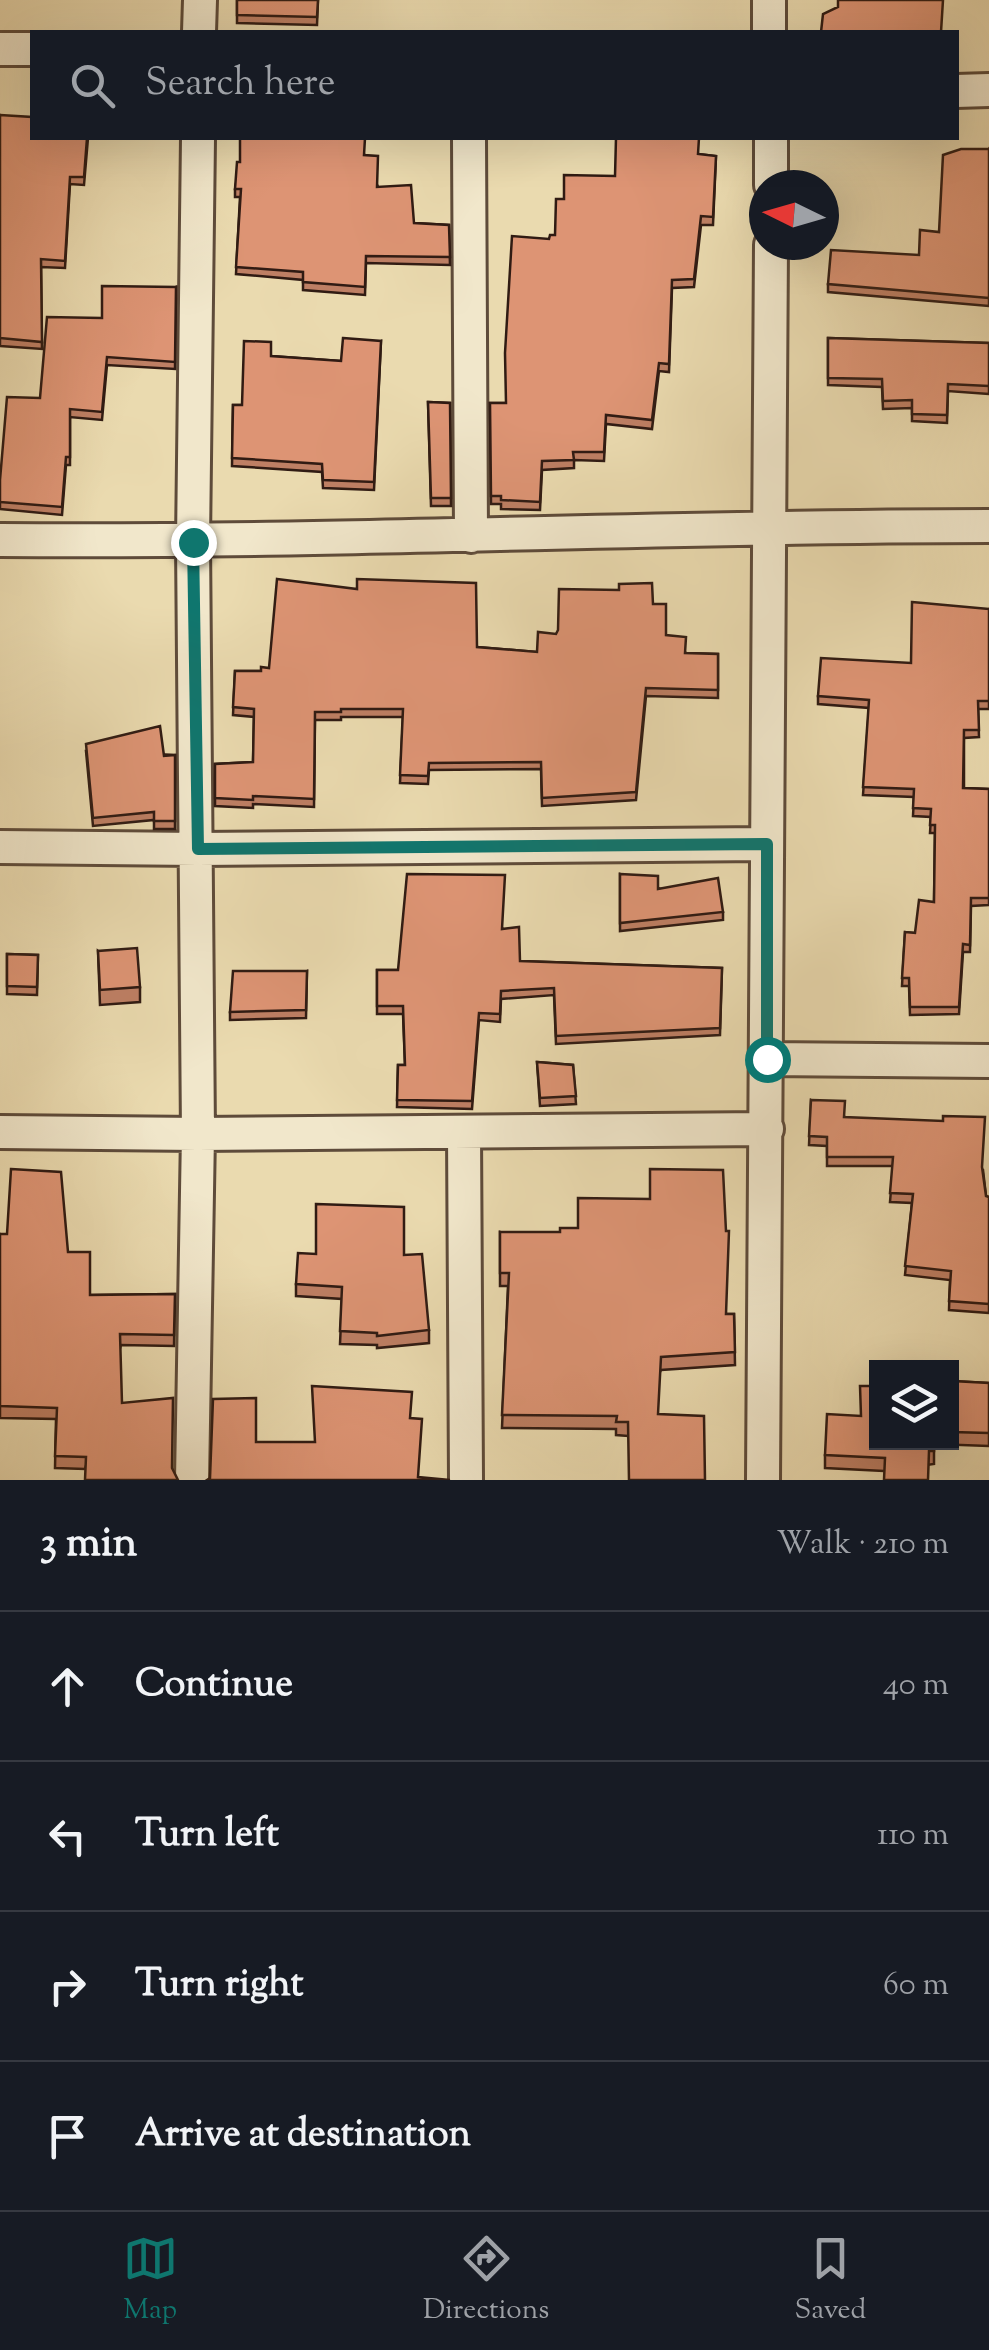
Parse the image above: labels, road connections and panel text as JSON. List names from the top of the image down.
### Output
{
  "north": "left",
  "page": {
    "search": "Search here",
    "heading": ["3 min", "Walk · 210 m"],
    "list": [
      ["Continue", "40 m"],
      ["Turn left", "110 m"],
      ["Turn right", "60 m"],
      "Arrive at destination"
    ],
    "nav": ["Map", "Directions", "Saved"]
  }
}
